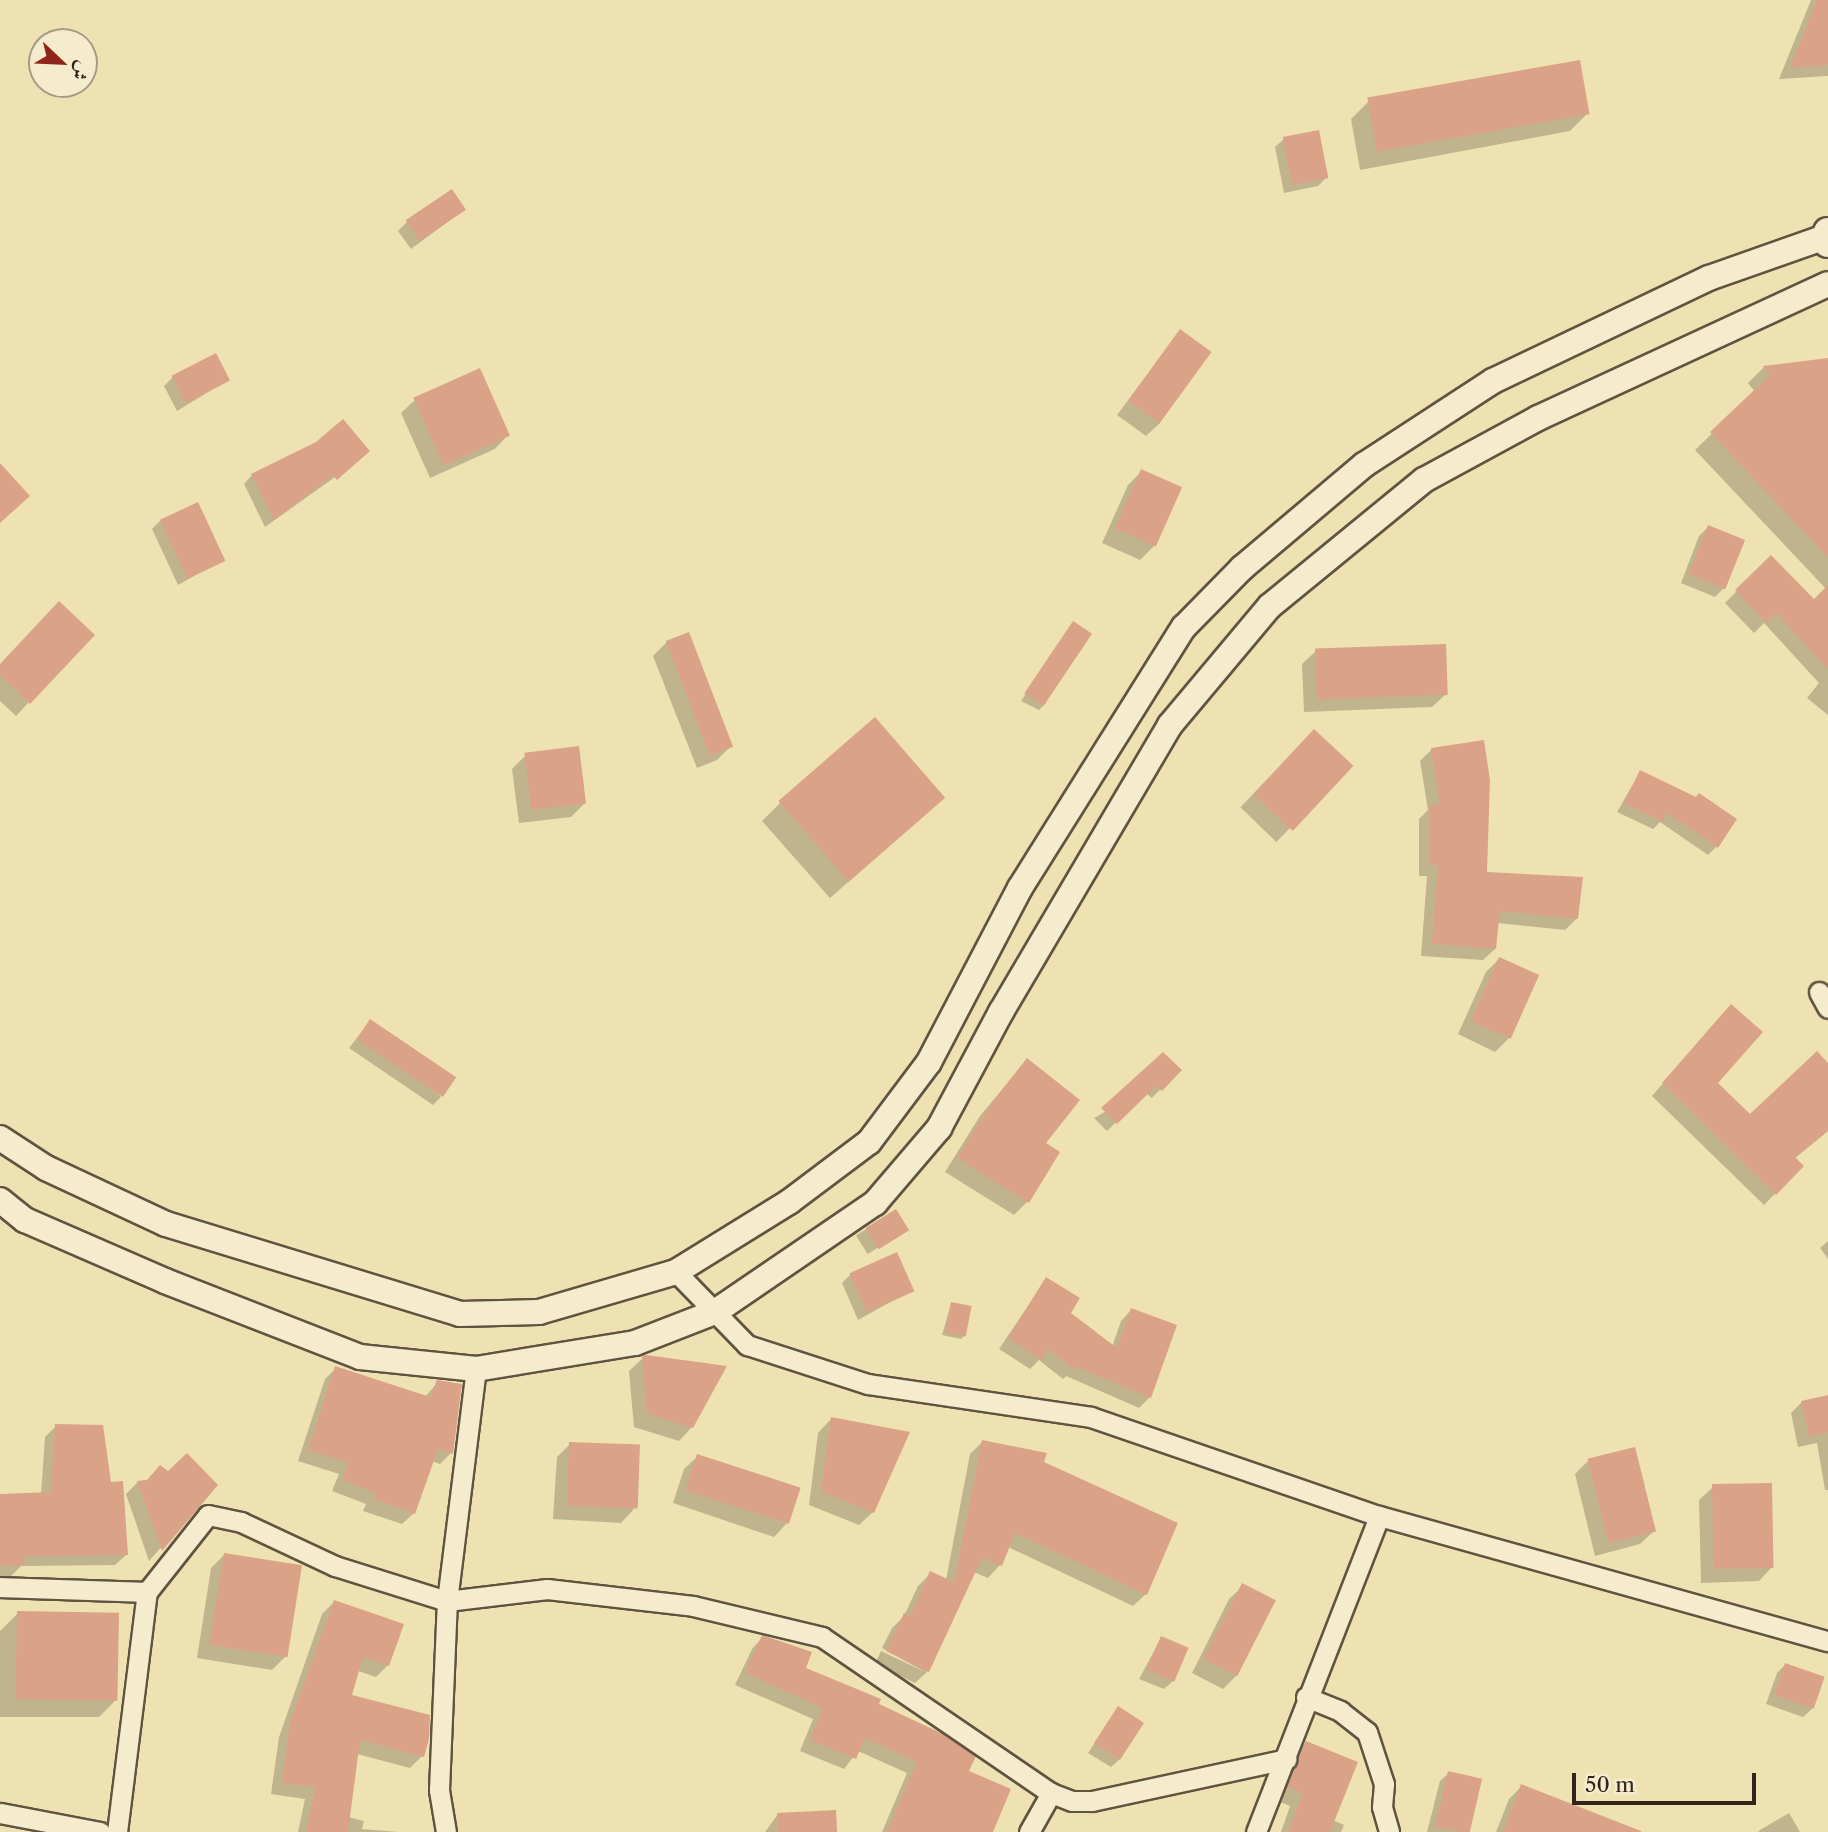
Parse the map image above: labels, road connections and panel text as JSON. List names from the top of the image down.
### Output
{
  "scale_bar": "50 m",
  "north": "bottom right"
}
